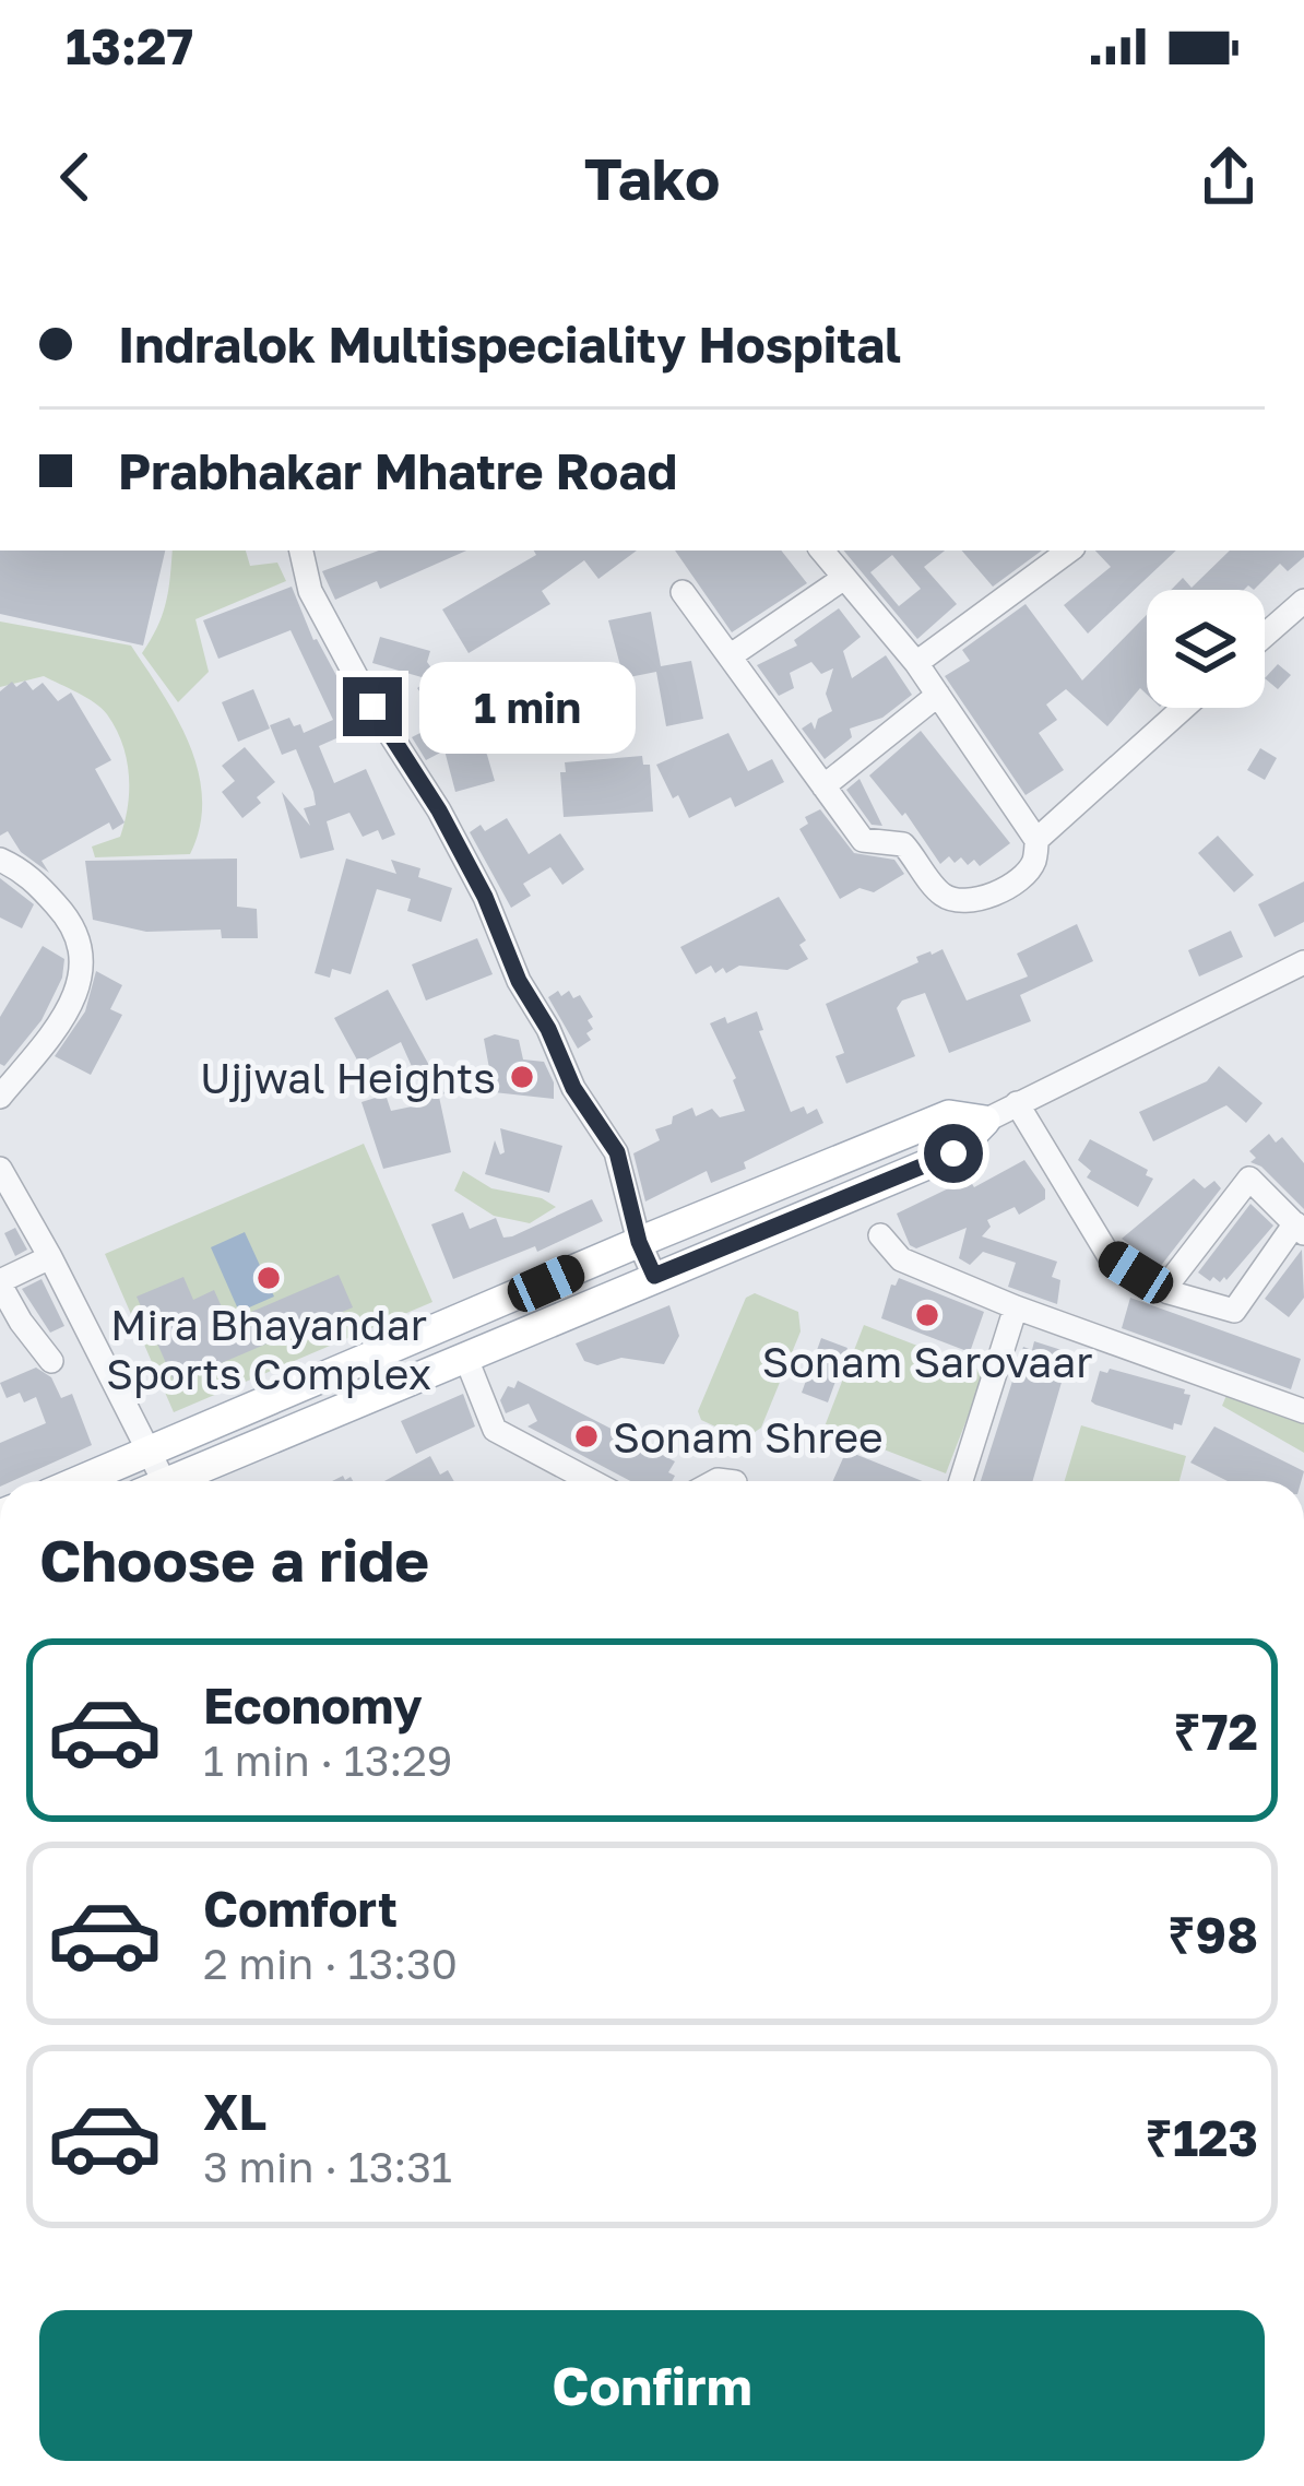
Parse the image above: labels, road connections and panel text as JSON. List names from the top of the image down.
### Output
{
  "places": [
    "Ujjwal Heights",
    "Mira Bhayandar Sports Complex",
    "Sonam Sarovaar",
    "Sonam Shree"
  ],
  "page": {
    "status": "13:27",
    "header": "Tako",
    "banner": ["Indralok Multispeciality Hospital", "Prabhakar Mhatre Road"],
    "bubble": "1 min",
    "heading": "Choose a ride",
    "list": [
      {
        "name": "Economy",
        "note": "1 min · 13:29",
        "value": "₹72"
      },
      {
        "name": "Comfort",
        "note": "2 min · 13:30",
        "value": "₹98"
      },
      {
        "name": "XL",
        "note": "3 min · 13:31",
        "value": "₹123"
      }
    ],
    "buttons": "Confirm"
  }
}
